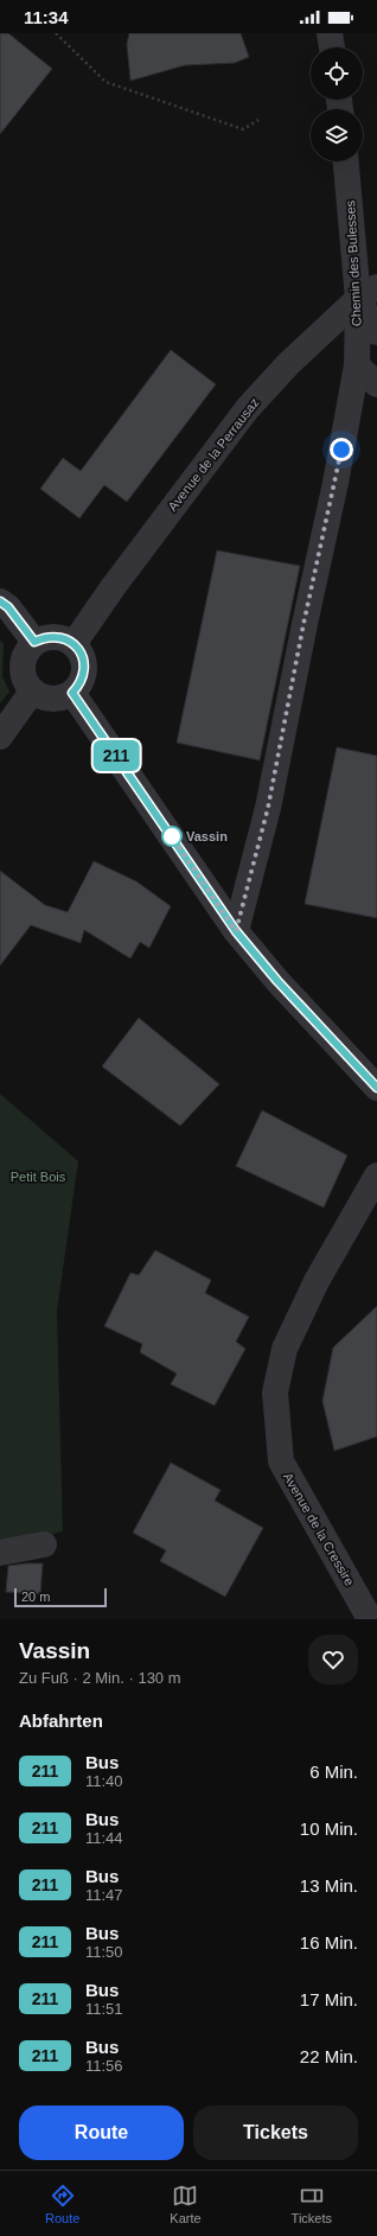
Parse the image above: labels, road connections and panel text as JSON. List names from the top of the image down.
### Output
{
  "streets": {
    "street": ["Chemin des Bulesses", "Avenue de la Perrausaz", "Avenue de la Cressire"]
  },
  "crossings": [
    ["Chemin des Bulesses", "Avenue de la Perrausaz"]
  ],
  "parks": ["Petit Bois"],
  "places": ["Vassin"],
  "lines": ["bus line 211"],
  "scale_bar": "20 m",
  "page": {
    "status": "11:34",
    "on_map": "211",
    "scale": "20 m",
    "heading": [
      ["Vassin", "Zu Fuß · 2 Min. · 130 m"],
      "Abfahrten"
    ],
    "list": [
      {
        "mark": "211",
        "name": "Bus",
        "note": "11:40",
        "value": "6 Min."
      },
      {
        "mark": "211",
        "name": "Bus",
        "note": "11:44",
        "value": "10 Min."
      },
      {
        "mark": "211",
        "name": "Bus",
        "note": "11:47",
        "value": "13 Min."
      },
      {
        "mark": "211",
        "name": "Bus",
        "note": "11:50",
        "value": "16 Min."
      },
      {
        "mark": "211",
        "name": "Bus",
        "note": "11:51",
        "value": "17 Min."
      },
      {
        "mark": "211",
        "name": "Bus",
        "note": "11:56",
        "value": "22 Min."
      }
    ],
    "buttons": ["Route", "Tickets"],
    "tabs": ["Route", "Karte", "Tickets"]
  }
}
